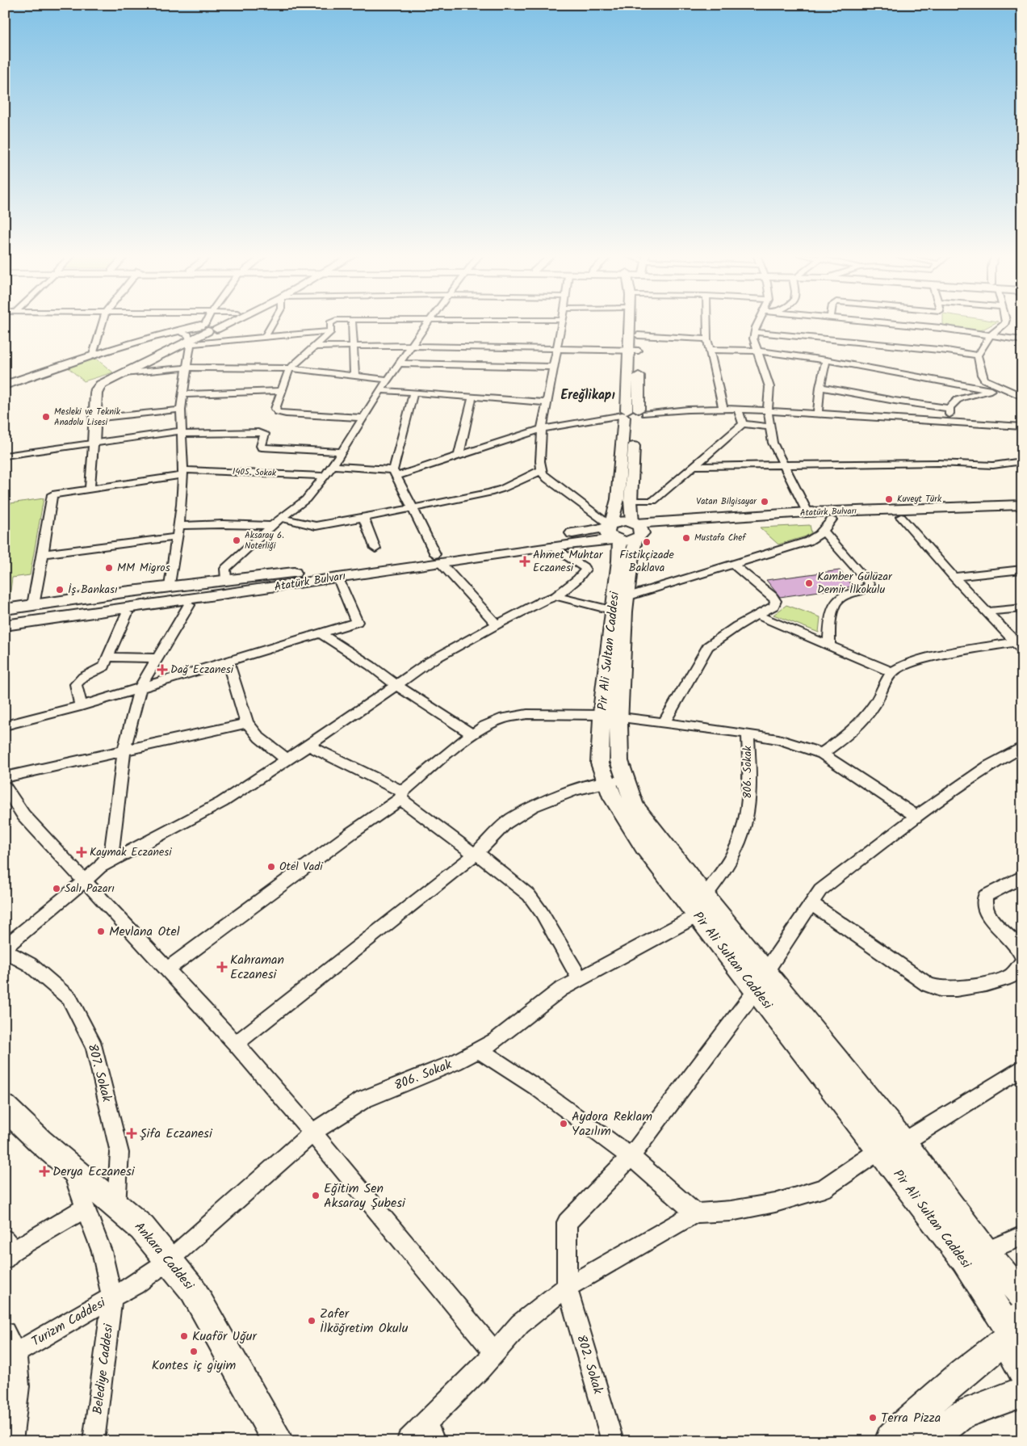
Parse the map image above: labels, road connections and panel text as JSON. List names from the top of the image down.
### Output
{
  "streets": {
    "main road": ["Atatürk Bulvarı", "Pir Ali Sultan Caddesi", "Ankara Caddesi"],
    "street": [
      "1405. Sokak",
      "806. Sokak",
      "807. Sokak",
      "Turizm Caddesi",
      "802. Sokak",
      "Belediye Caddesi"
    ]
  },
  "crossings": [
    ["Atatürk Bulvarı", "Pir Ali Sultan Caddesi"],
    ["Pir Ali Sultan Caddesi", "806. Sokak"],
    ["Pir Ali Sultan Caddesi", "802. Sokak"],
    ["806. Sokak", "Ankara Caddesi"],
    ["806. Sokak", "Turizm Caddesi"],
    ["807. Sokak", "Ankara Caddesi"],
    ["Ankara Caddesi", "Turizm Caddesi"],
    ["Turizm Caddesi", "Belediye Caddesi"]
  ],
  "districts": ["Ereğlikapı"],
  "places": {
    "other": [
      "Mesleki ve Teknik Anadolu Lisesi",
      "Kuveyt Türk",
      "Vatan Bilgisayar",
      "Mustafa Chef",
      "Aksaray 6. Noterliği",
      "Fistikçizade Baklava",
      "MM Migros",
      "Kamber Gülüzar Demir İlkokulu",
      "İş Bankası",
      "Otel Vadi",
      "Salı Pazarı",
      "Mevlana Otel",
      "Aydora Reklam Yazılım",
      "Eğitim Sen Aksaray Şubesi",
      "Zafer İlköğretim Okulu",
      "Kuaför Uğur",
      "Kontes iç giyim",
      "Terra Pizza"
    ],
    "health": [
      "Ahmet Muhtar Eczanesi",
      "Dağ Eczanesi",
      "Kaymak Eczanesi",
      "Kahraman Eczanesi",
      "Şifa Eczanesi",
      "Derya Eczanesi"
    ]
  }
}
